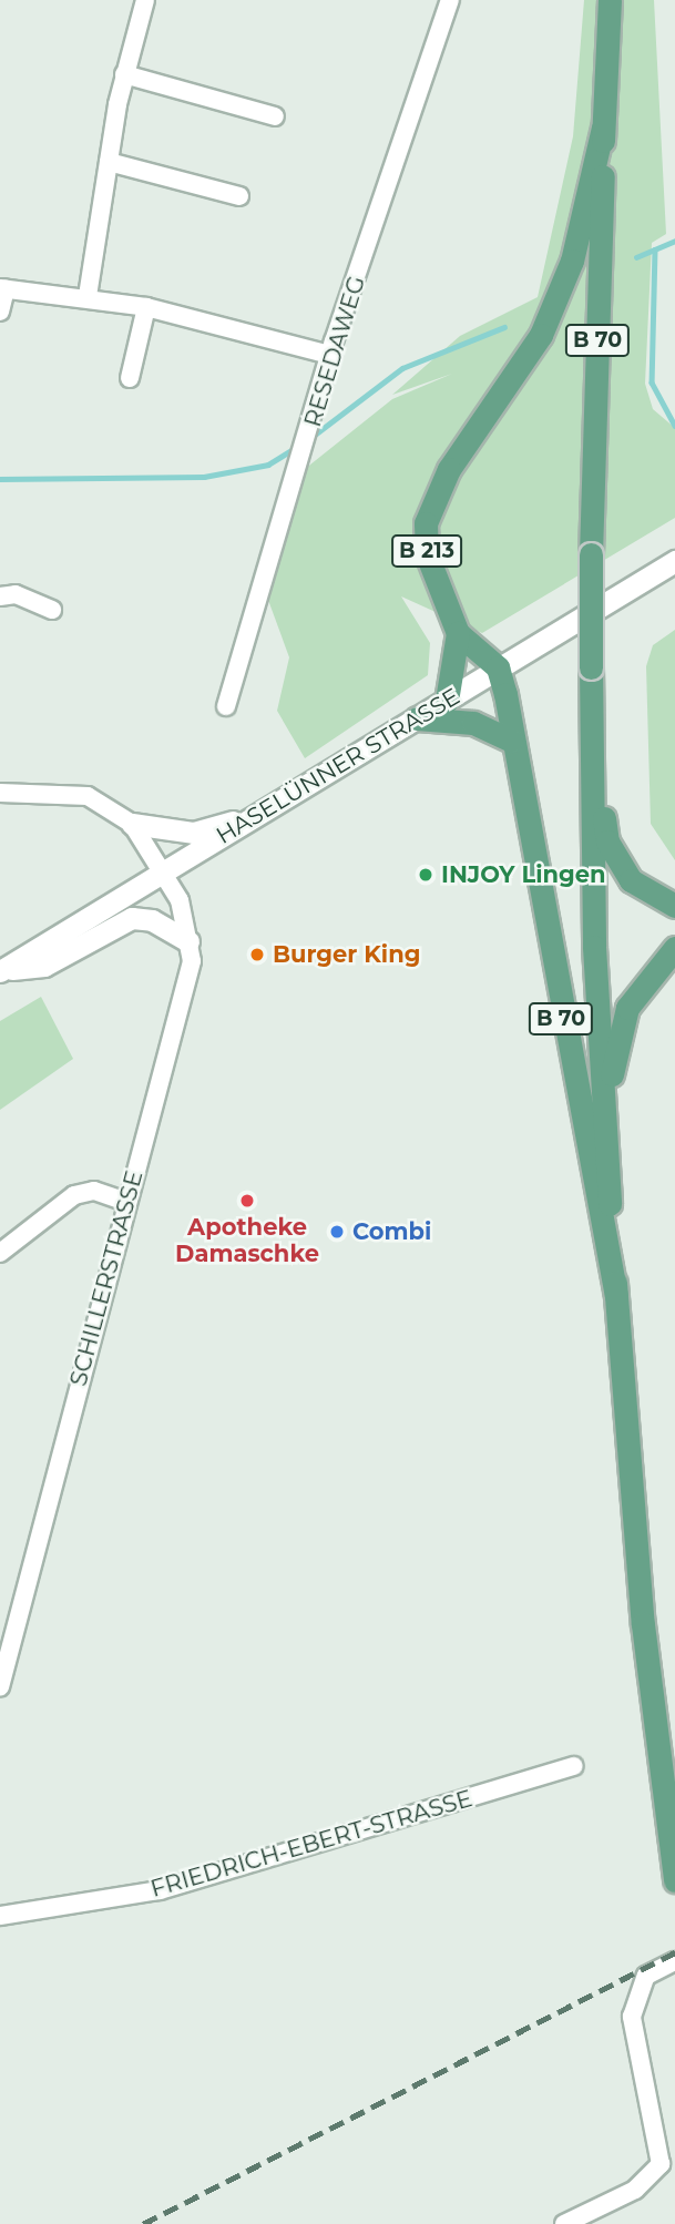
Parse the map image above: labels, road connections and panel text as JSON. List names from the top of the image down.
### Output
{
  "streets": {
    "main road": ["B 70", "B 213"],
    "street": [
      "RESEDAWEG",
      "HASELÜNNER STRASSE",
      "SCHILLERSTRASSE",
      "FRIEDRICH-EBERT-STRASSE"
    ]
  },
  "crossings": [
    ["B 70", "B 213"],
    ["B 70", "HASELÜNNER STRASSE"],
    ["HASELÜNNER STRASSE", "SCHILLERSTRASSE"]
  ],
  "places": [
    "INJOY Lingen",
    "Burger King",
    "Apotheke Damaschke",
    "Combi"
  ]
}
